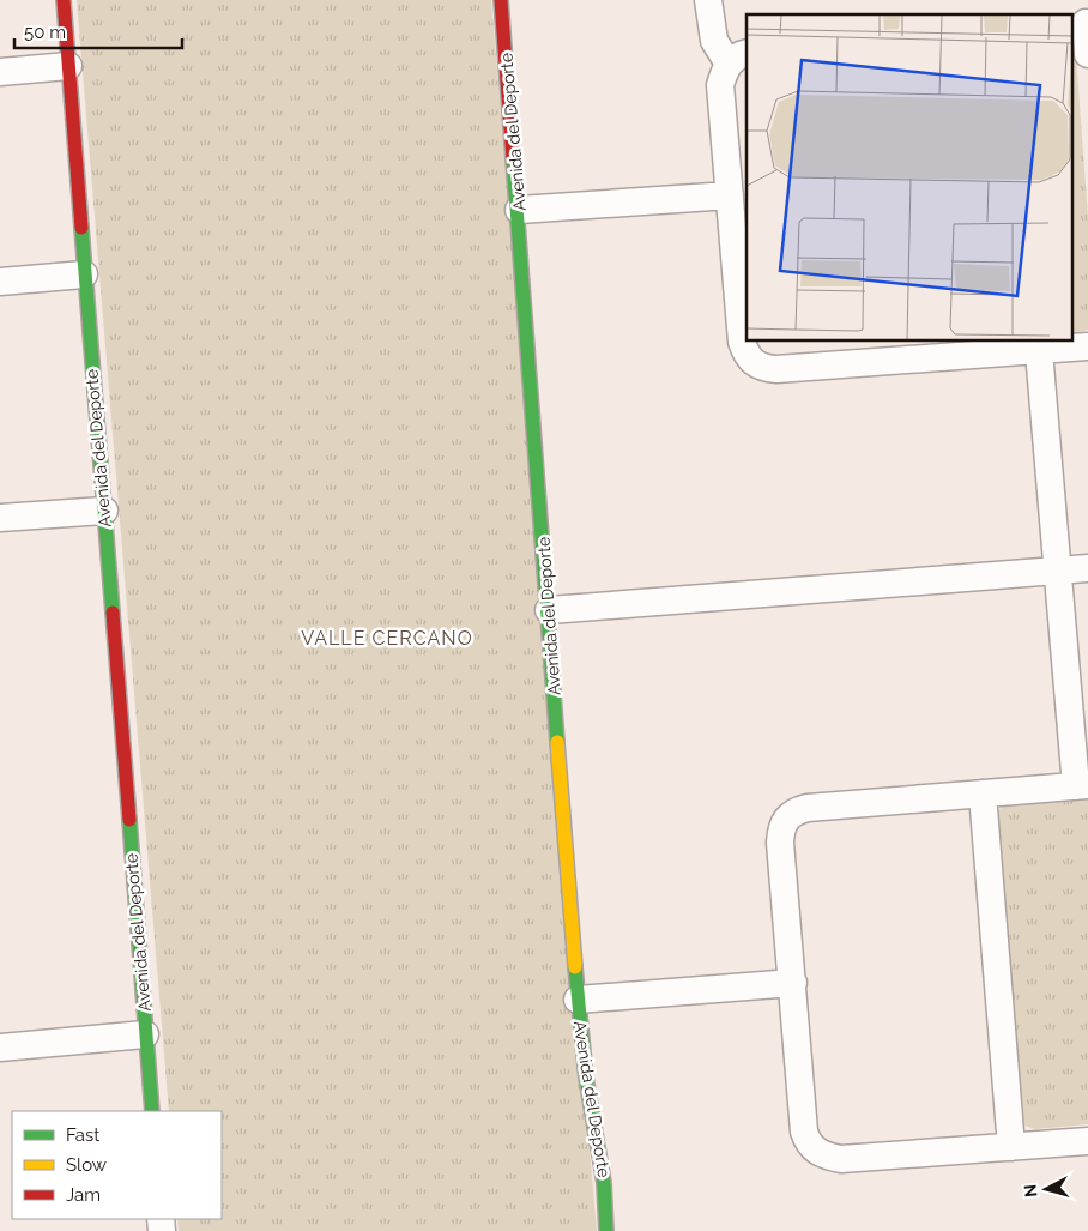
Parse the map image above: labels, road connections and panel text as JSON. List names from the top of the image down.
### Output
{
  "streets": {
    "street": ["Avenida del Deporte"]
  },
  "districts": ["VALLE CERCANO"],
  "legend": ["Fast", "Slow", "Jam"],
  "scale_bar": "50 m",
  "north": "left"
}
